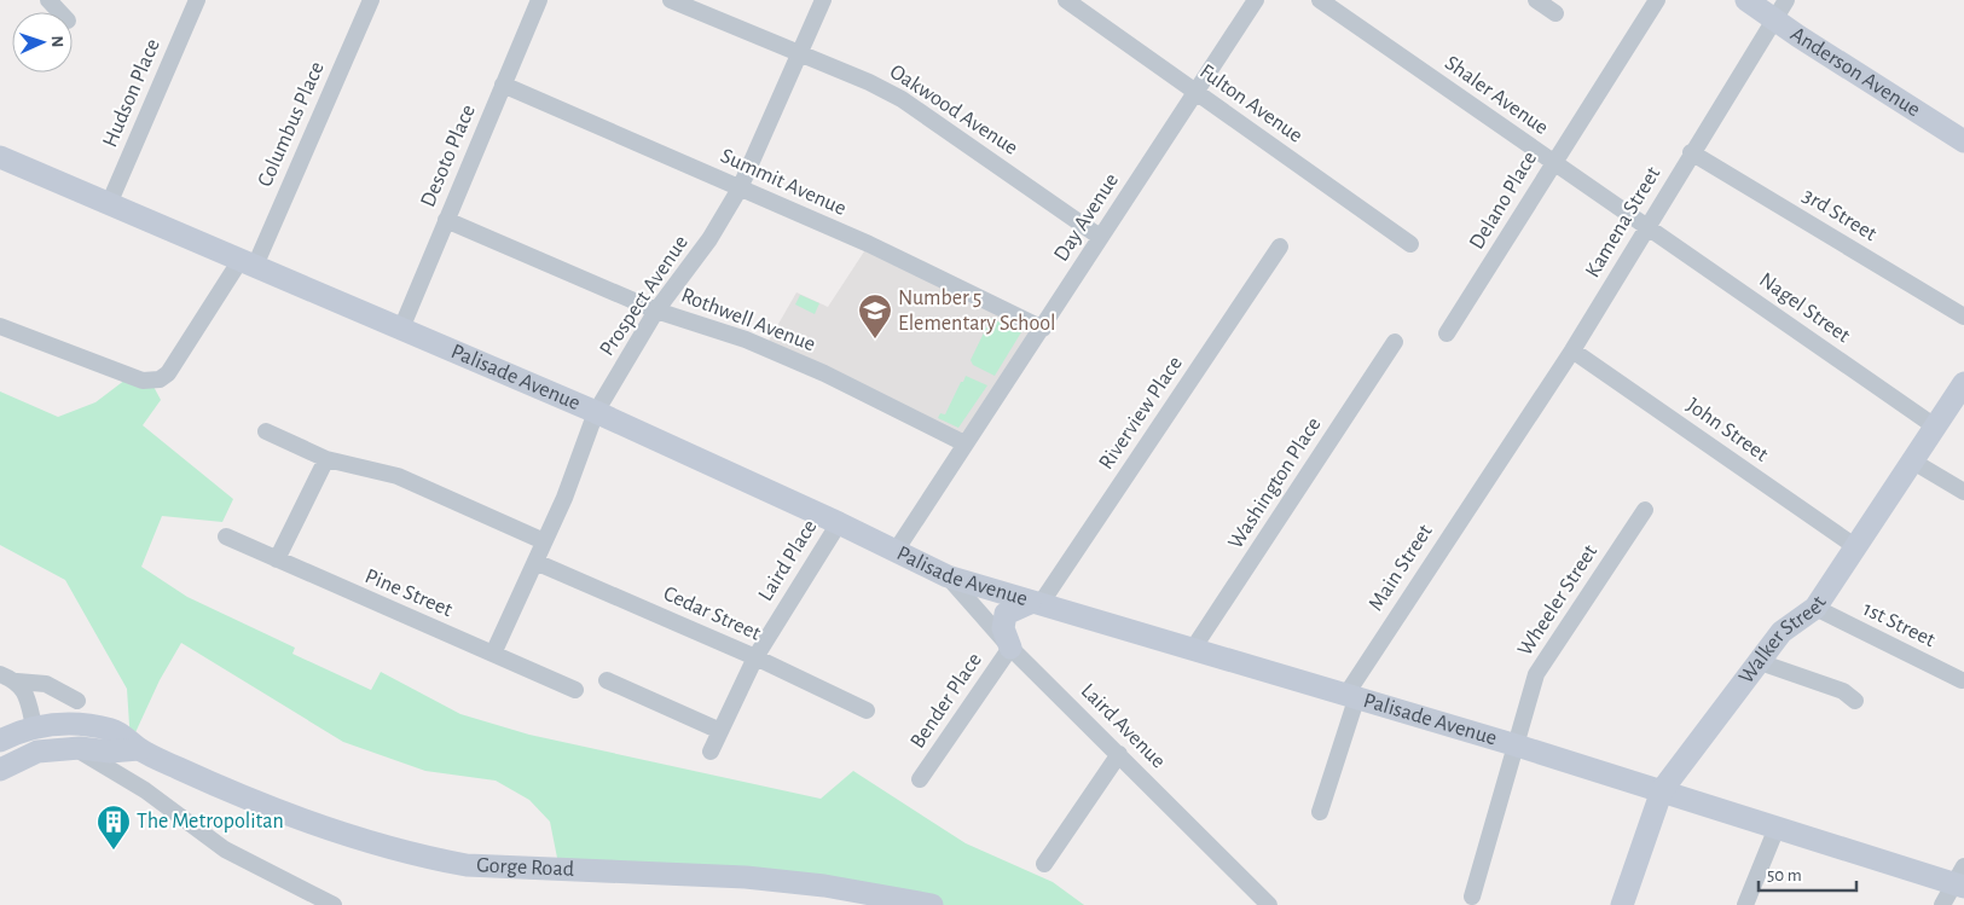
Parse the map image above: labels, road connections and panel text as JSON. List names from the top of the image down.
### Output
{
  "streets": {
    "main road": [
      "Anderson Avenue",
      "Palisade Avenue",
      "Walker Street",
      "Gorge Road"
    ],
    "street": [
      "Hudson Place",
      "Shaler Avenue",
      "Fulton Avenue",
      "Oakwood Avenue",
      "Columbus Place",
      "Desoto Place",
      "Summit Avenue",
      "Delano Place",
      "3rd Street",
      "Day Avenue",
      "Kamena Street",
      "Prospect Avenue",
      "Nagel Street",
      "Rothwell Avenue",
      "Riverview Place",
      "John Street",
      "Washington Place",
      "Laird Place",
      "Main Street",
      "Pine Street",
      "Wheeler Street",
      "Cedar Street",
      "1st Street",
      "Bender Place",
      "Laird Avenue"
    ]
  },
  "crossings": [
    ["Anderson Avenue", "Kamena Street"],
    ["Hudson Place", "Palisade Avenue"],
    ["Shaler Avenue", "Delano Place"],
    ["Shaler Avenue", "Kamena Street"],
    ["Shaler Avenue", "Nagel Street"],
    ["Fulton Avenue", "Day Avenue"],
    ["Oakwood Avenue", "Day Avenue"],
    ["Oakwood Avenue", "Prospect Avenue"],
    ["Columbus Place", "Palisade Avenue"],
    ["Desoto Place", "Summit Avenue"],
    ["Desoto Place", "Rothwell Avenue"],
    ["Desoto Place", "Palisade Avenue"],
    ["Summit Avenue", "Day Avenue"],
    ["Summit Avenue", "Prospect Avenue"],
    ["3rd Street", "Kamena Street"],
    ["Day Avenue", "Rothwell Avenue"],
    ["Day Avenue", "Palisade Avenue"],
    ["Kamena Street", "Nagel Street"],
    ["Kamena Street", "John Street"],
    ["Kamena Street", "Main Street"],
    ["Prospect Avenue", "Rothwell Avenue"],
    ["Prospect Avenue", "Palisade Avenue"],
    ["Prospect Avenue", "Pine Street"],
    ["Prospect Avenue", "Cedar Street"],
    ["Nagel Street", "Walker Street"],
    ["Palisade Avenue", "Riverview Place"],
    ["Palisade Avenue", "Washington Place"],
    ["Palisade Avenue", "Laird Place"],
    ["Palisade Avenue", "Main Street"],
    ["Palisade Avenue", "Wheeler Street"],
    ["Palisade Avenue", "Walker Street"],
    ["Palisade Avenue", "Laird Avenue"],
    ["John Street", "Walker Street"],
    ["Laird Place", "Cedar Street"],
    ["1st Street", "Walker Street"],
    ["Bender Place", "Laird Avenue"]
  ],
  "places": {
    "school or university": ["Number 5 Elementary School"],
    "building": ["The Metropolitan"]
  },
  "scale_bar": "50 m",
  "north": "right"
}
